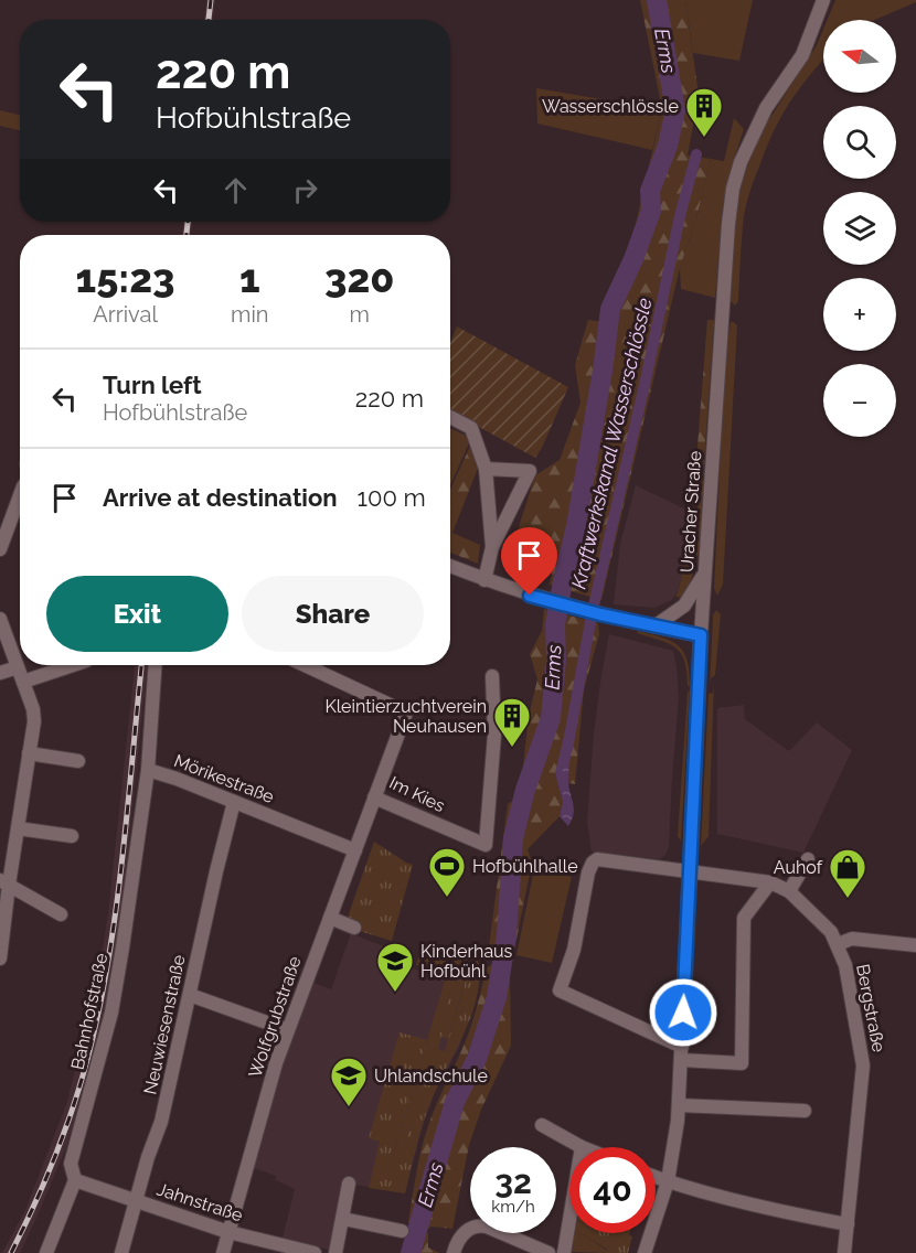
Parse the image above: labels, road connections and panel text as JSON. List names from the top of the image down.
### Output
{
  "streets": {
    "street": [
      "Uracher Straße",
      "Mörikestraße",
      "Im Kies",
      "Bergstraße",
      "Bahnhofstraße",
      "Wolfgrubstraße",
      "Neuwiesenstraße",
      "Jahnstraße"
    ]
  },
  "crossings": [
    ["Uracher Straße", "Bergstraße"],
    ["Mörikestraße", "Bahnhofstraße"],
    ["Mörikestraße", "Wolfgrubstraße"],
    ["Mörikestraße", "Neuwiesenstraße"],
    ["Im Kies", "Wolfgrubstraße"],
    ["Bahnhofstraße", "Jahnstraße"],
    ["Wolfgrubstraße", "Jahnstraße"],
    ["Neuwiesenstraße", "Jahnstraße"]
  ],
  "water": ["Erms", "Kraftwerkskanal Wasserschlössle"],
  "places": {
    "building": ["Wasserschlössle", "Kleintierzuchtverein Neuhausen"],
    "sports": ["Hofbühlhalle"],
    "shop": ["Auhof"],
    "school or university": ["Kinderhaus Hofbühl", "Uhlandschule"]
  },
  "north": "left",
  "page": {
    "map_buttons": ["+", "−"],
    "turn": ["220 m", "Hofbühlstraße"],
    "eta": [
      "15:23",
      "Arrival",
      "1",
      "min",
      "320",
      "m"
    ],
    "list": [
      {
        "name": "Turn left",
        "note": "Hofbühlstraße",
        "value": "220 m"
      },
      {
        "name": "Arrive at destination",
        "value": "100 m"
      }
    ],
    "buttons": ["Exit", "Share"],
    "speed": "32 km/h",
    "limit": "40"
  }
}
